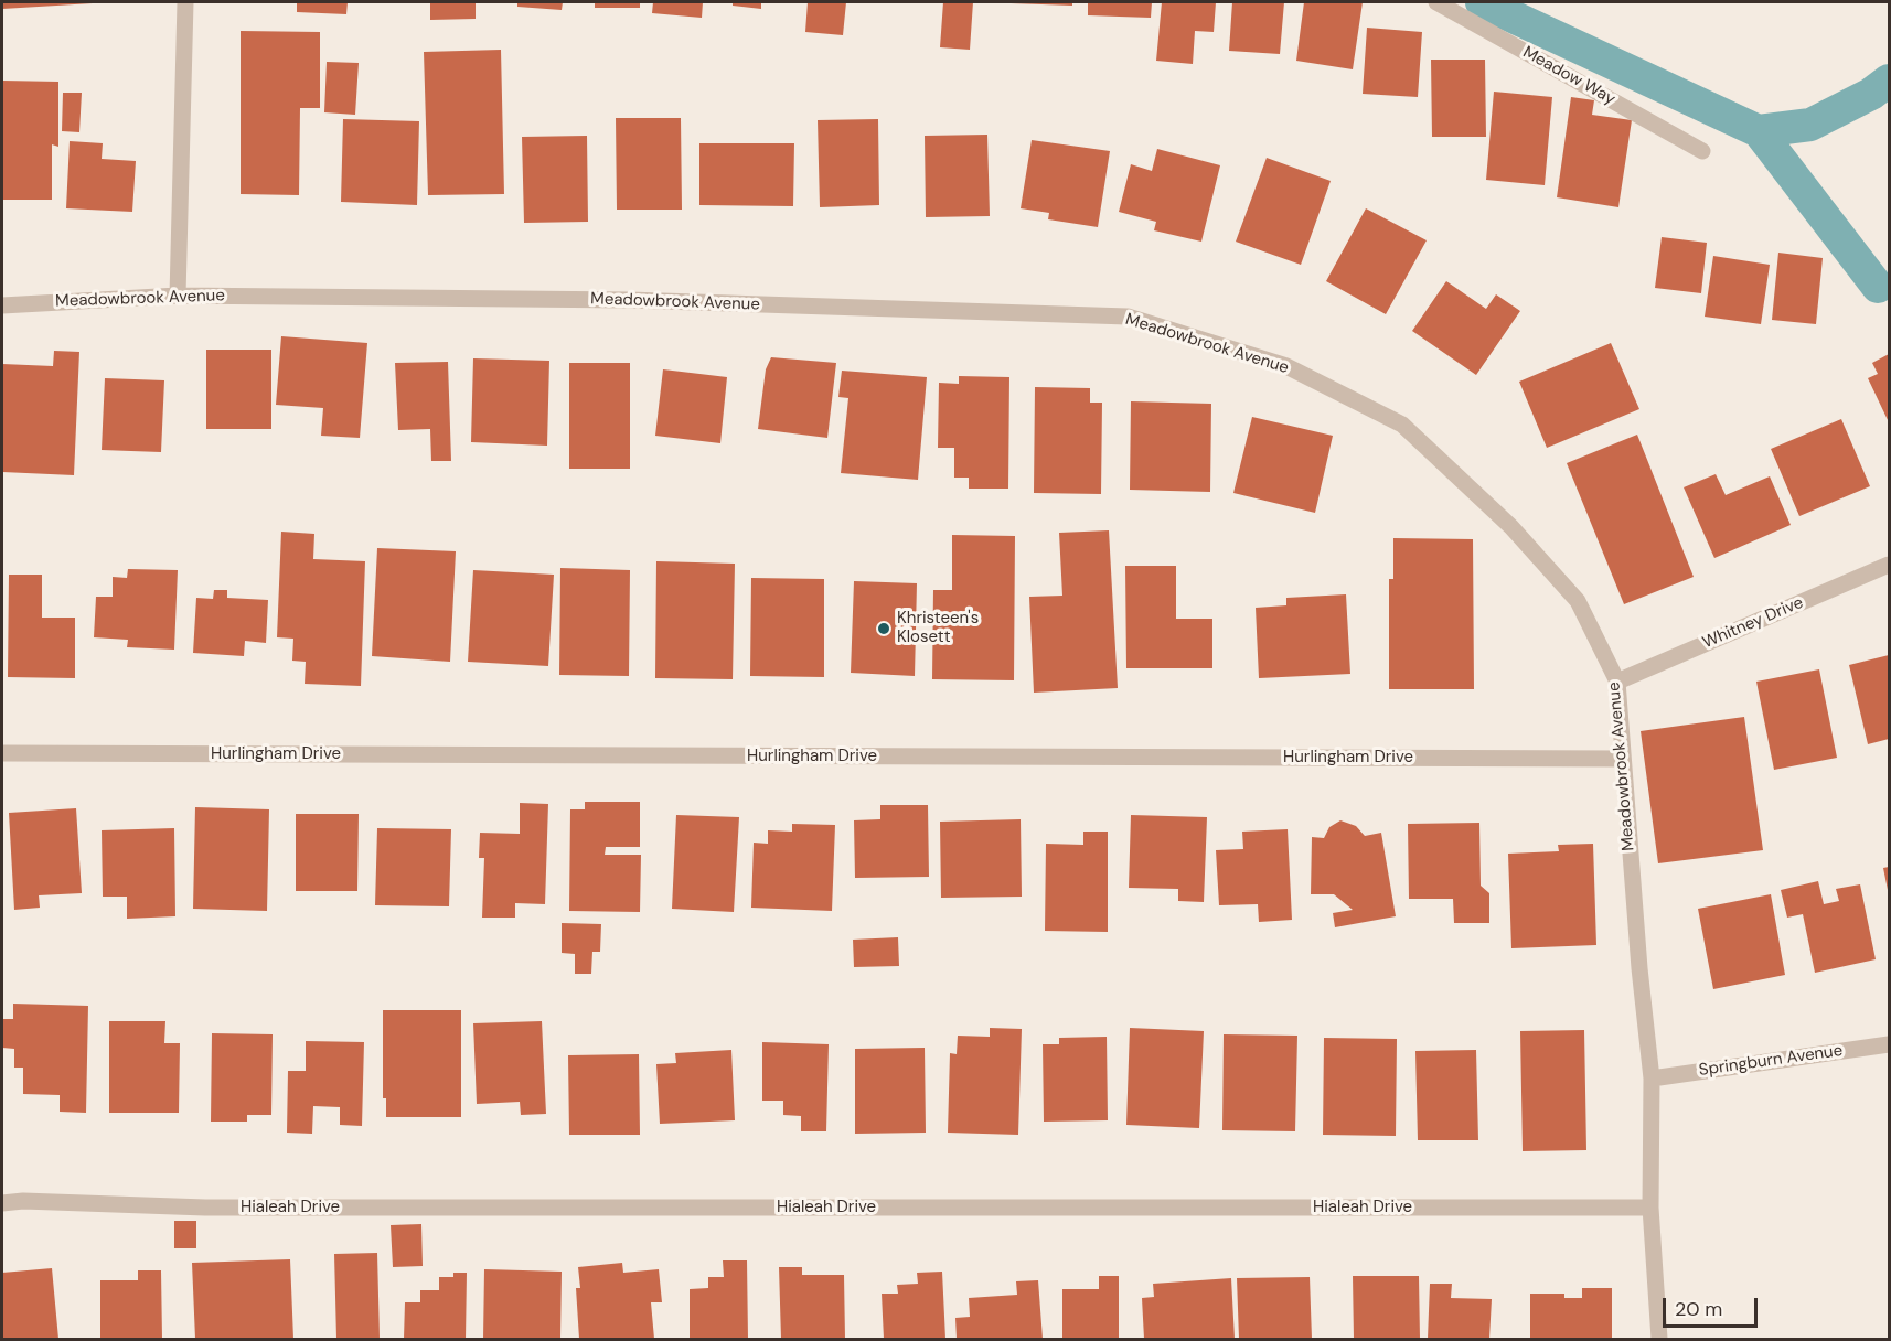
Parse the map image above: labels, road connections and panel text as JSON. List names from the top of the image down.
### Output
{
  "streets": {
    "street": [
      "Meadow Way",
      "Meadowbrook Avenue",
      "Whitney Drive",
      "Hurlingham Drive",
      "Springburn Avenue",
      "Hialeah Drive"
    ]
  },
  "crossings": [
    ["Meadowbrook Avenue", "Whitney Drive"],
    ["Meadowbrook Avenue", "Hurlingham Drive"],
    ["Meadowbrook Avenue", "Springburn Avenue"],
    ["Meadowbrook Avenue", "Hialeah Drive"]
  ],
  "places": ["Khristeen's Klosett"],
  "scale_bar": "20 m"
}
